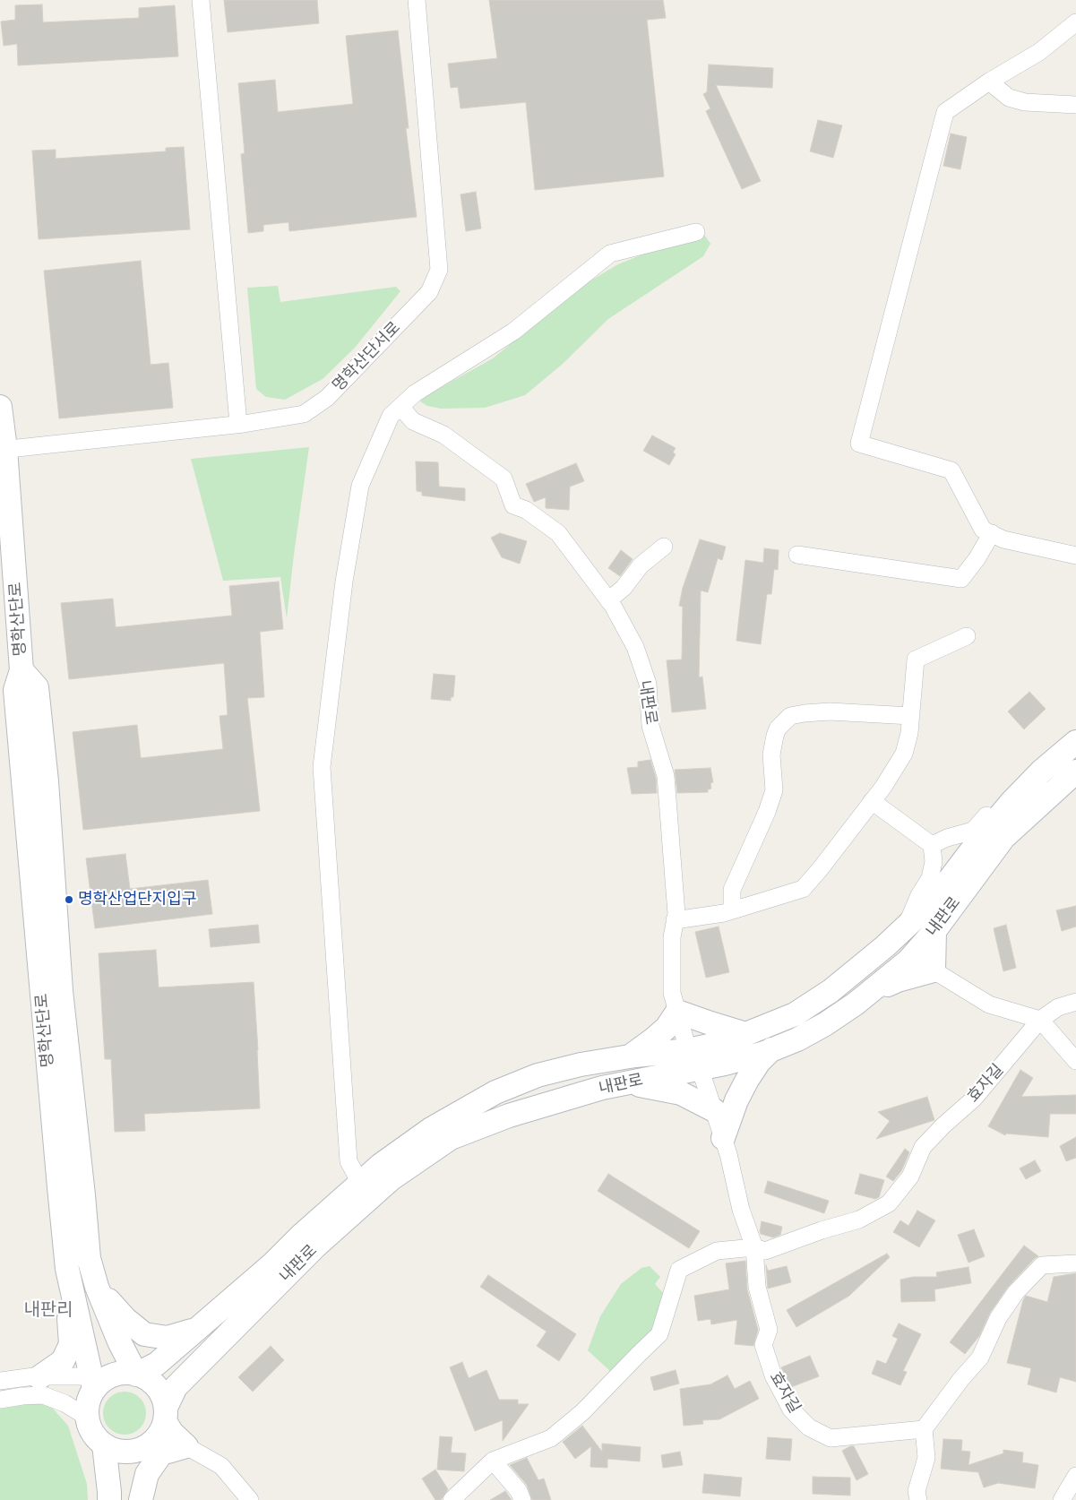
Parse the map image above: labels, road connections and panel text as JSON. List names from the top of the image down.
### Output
{
  "streets": {
    "street": [
      "명학산단서로",
      "명학산단로",
      "내판로",
      "효자길"
    ]
  },
  "crossings": [
    ["명학산단서로", "명학산단로"],
    ["명학산단로", "내판로"]
  ],
  "districts": ["내판리"],
  "places": ["명학산업단지입구"]
}
